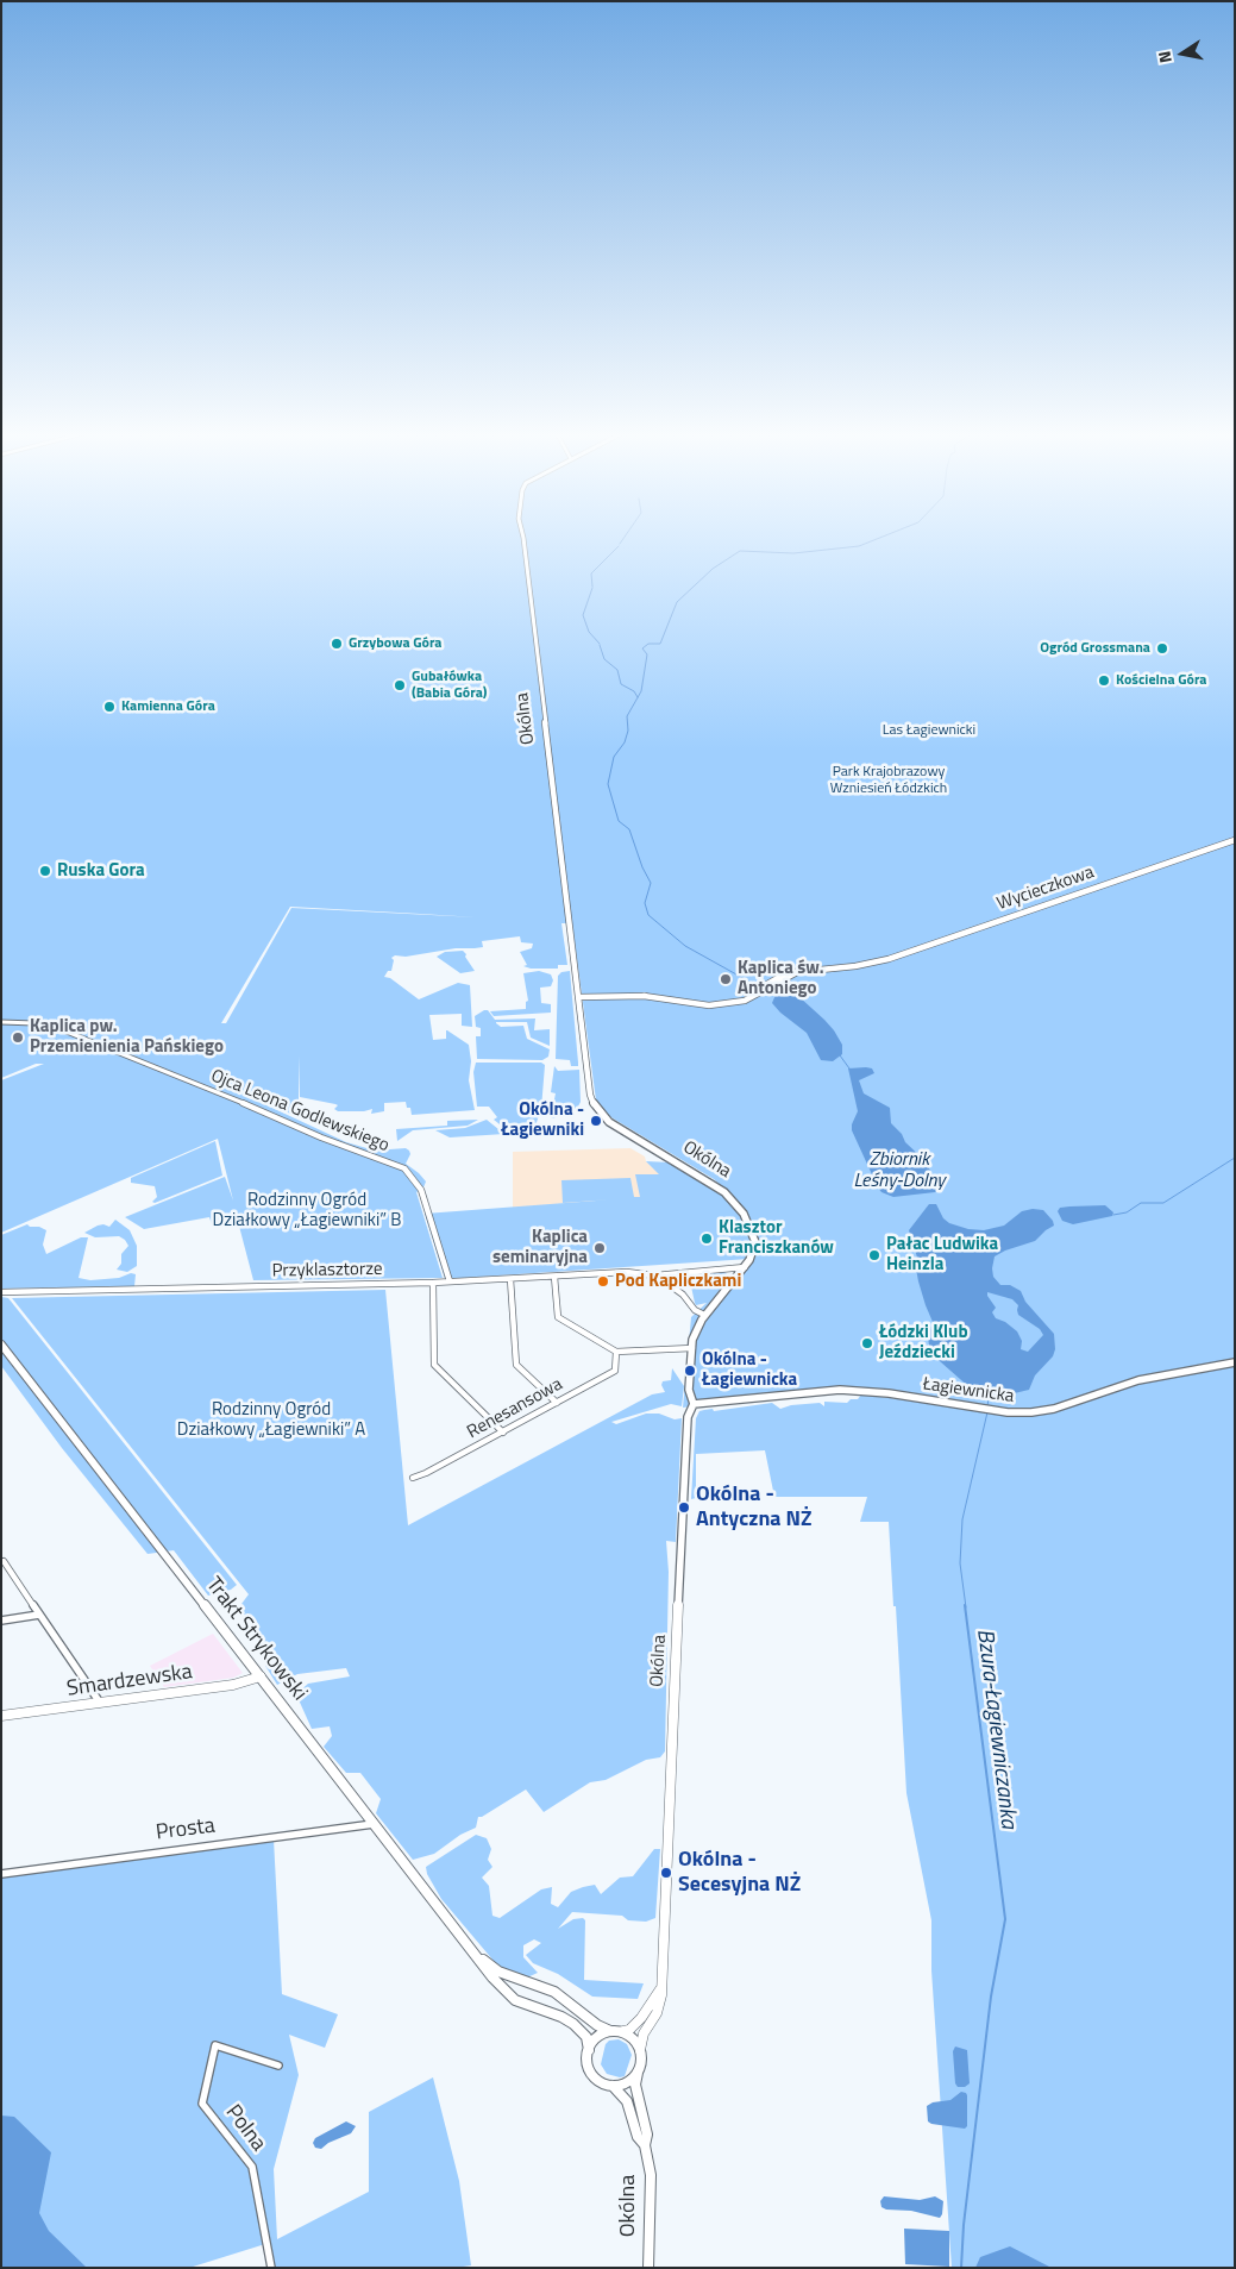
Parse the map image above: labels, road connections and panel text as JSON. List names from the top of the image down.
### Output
{
  "streets": {
    "main road": ["Okólna", "Trakt Strykowski"],
    "street": [
      "Wycieczkowa",
      "Ojca Leona Godlewskiego",
      "Przyklasztorze",
      "Łagiewnicka",
      "Renesansowa",
      "Smardzewska",
      "Prosta",
      "Polna"
    ]
  },
  "crossings": [
    ["Okólna", "Wycieczkowa"],
    ["Okólna", "Przyklasztorze"],
    ["Okólna", "Łagiewnicka"],
    ["Okólna", "Trakt Strykowski"],
    ["Ojca Leona Godlewskiego", "Przyklasztorze"],
    ["Trakt Strykowski", "Smardzewska"],
    ["Trakt Strykowski", "Prosta"]
  ],
  "water": ["Zbiornik Leśny-Dolny", "Bzura-Łagiewniczanka"],
  "parks": [
    "Las Łagiewnicki",
    "Park Krajobrazowy Wzniesień Łódzkich",
    "Rodzinny Ogród Działkowy „Łagiewniki” B",
    "Rodzinny Ogród Działkowy „Łagiewniki” A"
  ],
  "places": [
    "Grzybowa Góra",
    "Ogród Grossmana",
    "Kościelna Góra",
    "Gubałówka (Babia Góra)",
    "Kamienna Góra",
    "Ruska Gora",
    "Kaplica św. Antoniego",
    "Kaplica pw. Przemienienia Pańskiego",
    "Okólna - Łagiewniki",
    "Klasztor Franciszkanów",
    "Kaplica seminaryjna",
    "Pałac Ludwika Heinzla",
    "Pod Kapliczkami",
    "Łódzki Klub Jeździecki",
    "Okólna - Łagiewnicka",
    "Okólna - Antyczna NŻ",
    "Okólna - Secesyjna NŻ"
  ],
  "north": "left"
}
